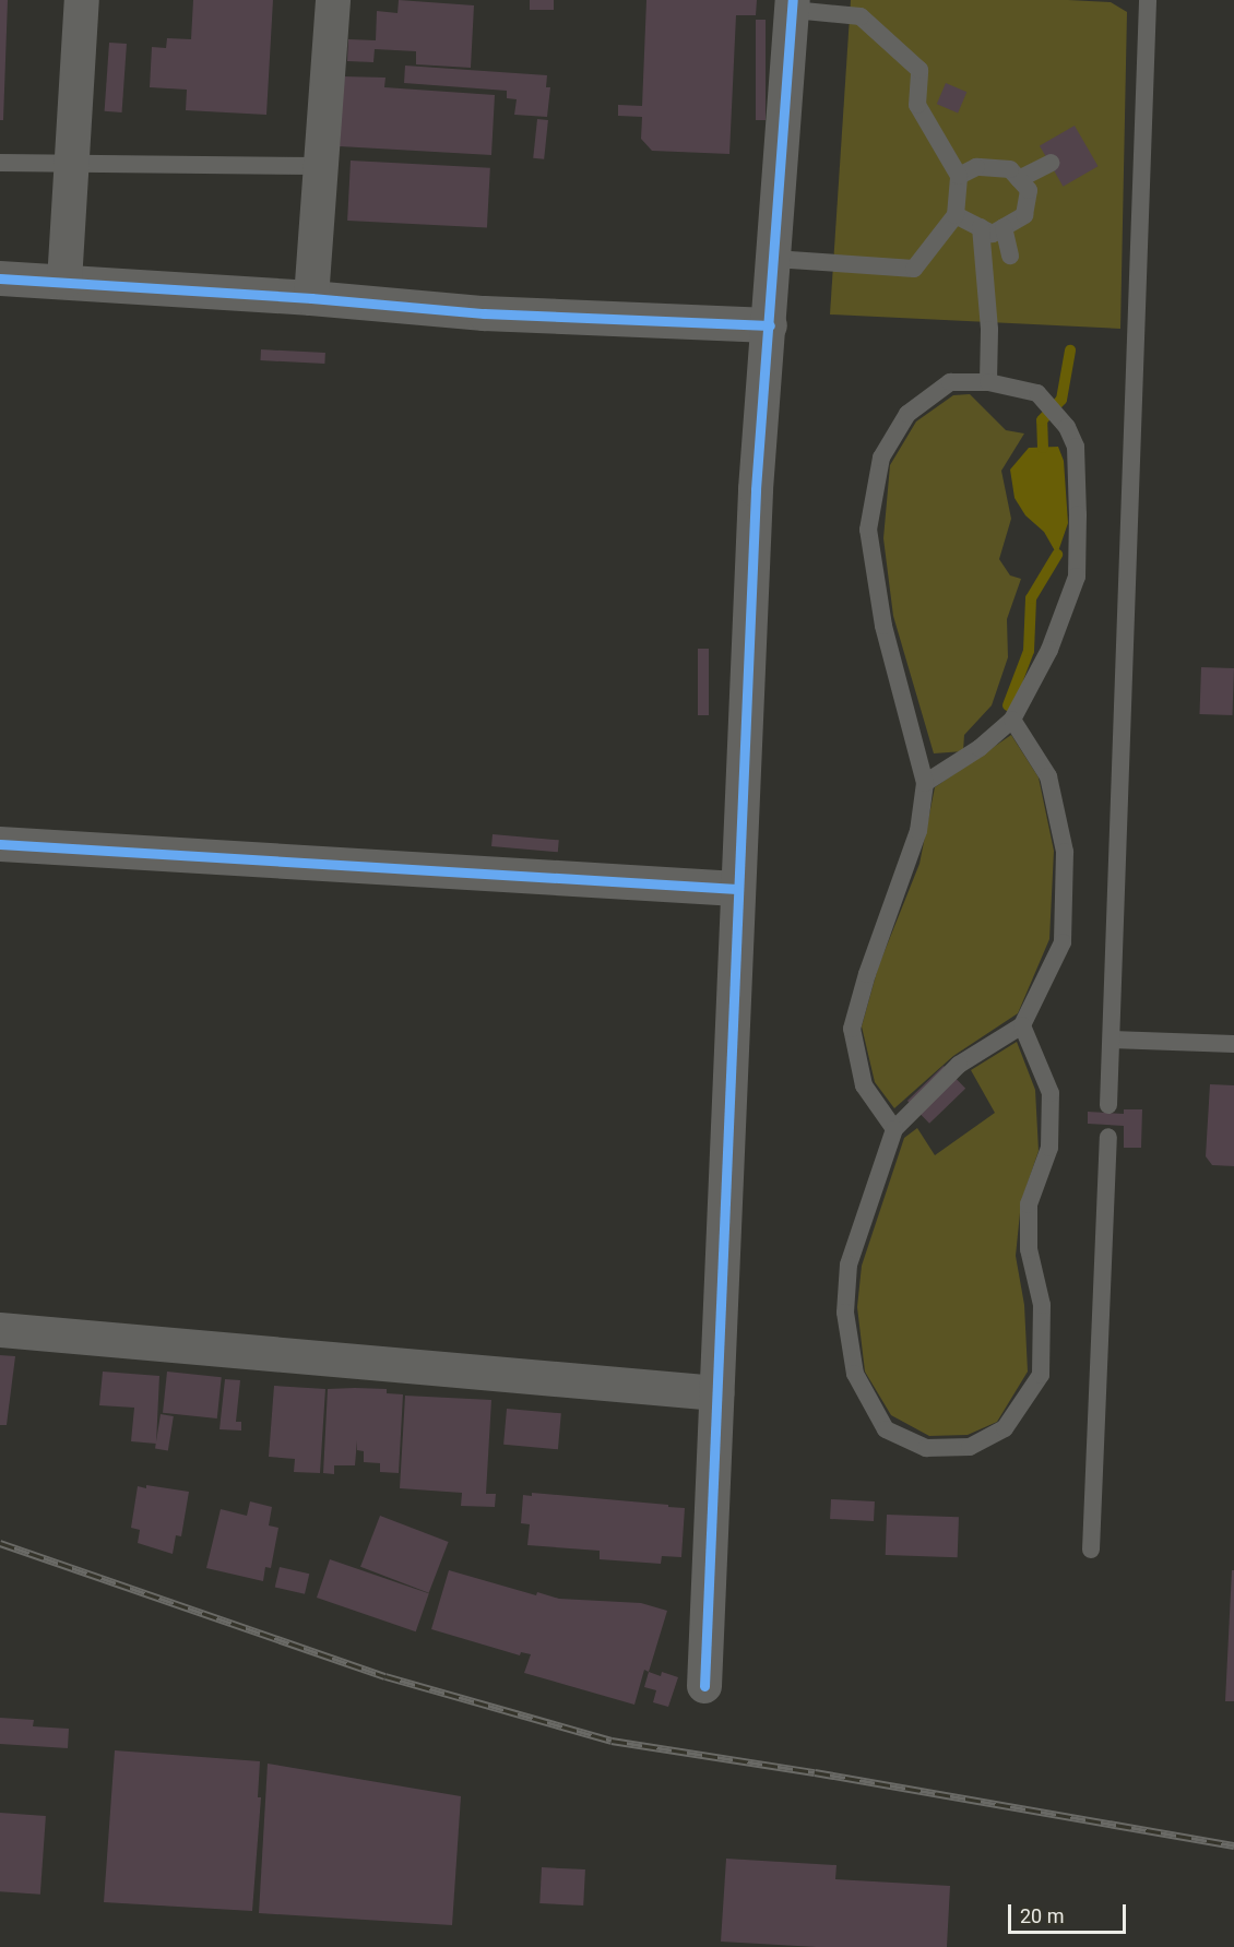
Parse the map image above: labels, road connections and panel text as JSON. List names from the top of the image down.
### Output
{
  "scale_bar": "20 m"
}
